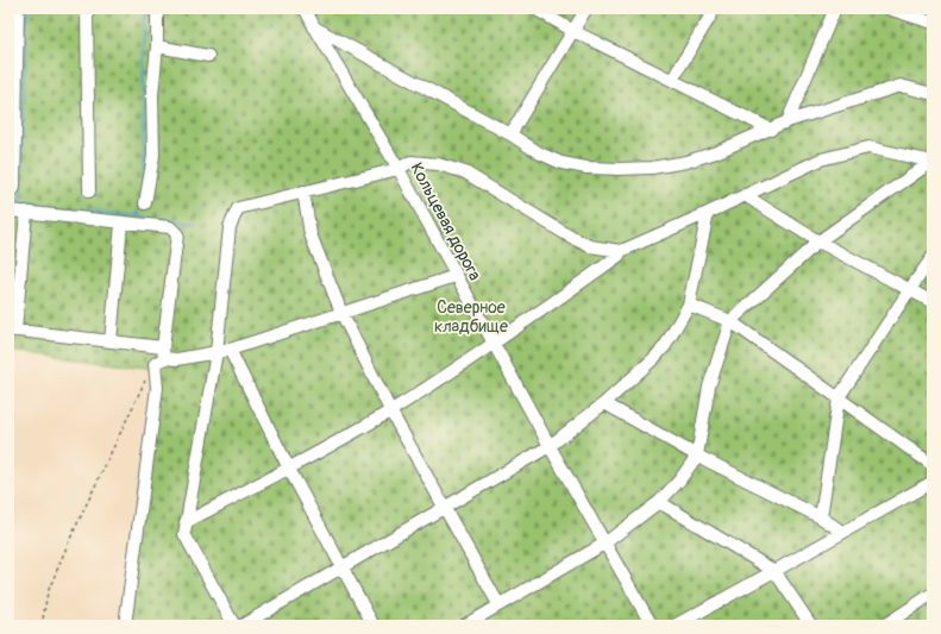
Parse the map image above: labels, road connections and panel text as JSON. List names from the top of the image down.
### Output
{
  "streets": {
    "lane": ["Кольцевая дорога"]
  },
  "parks": ["Северное кладбище"]
}
